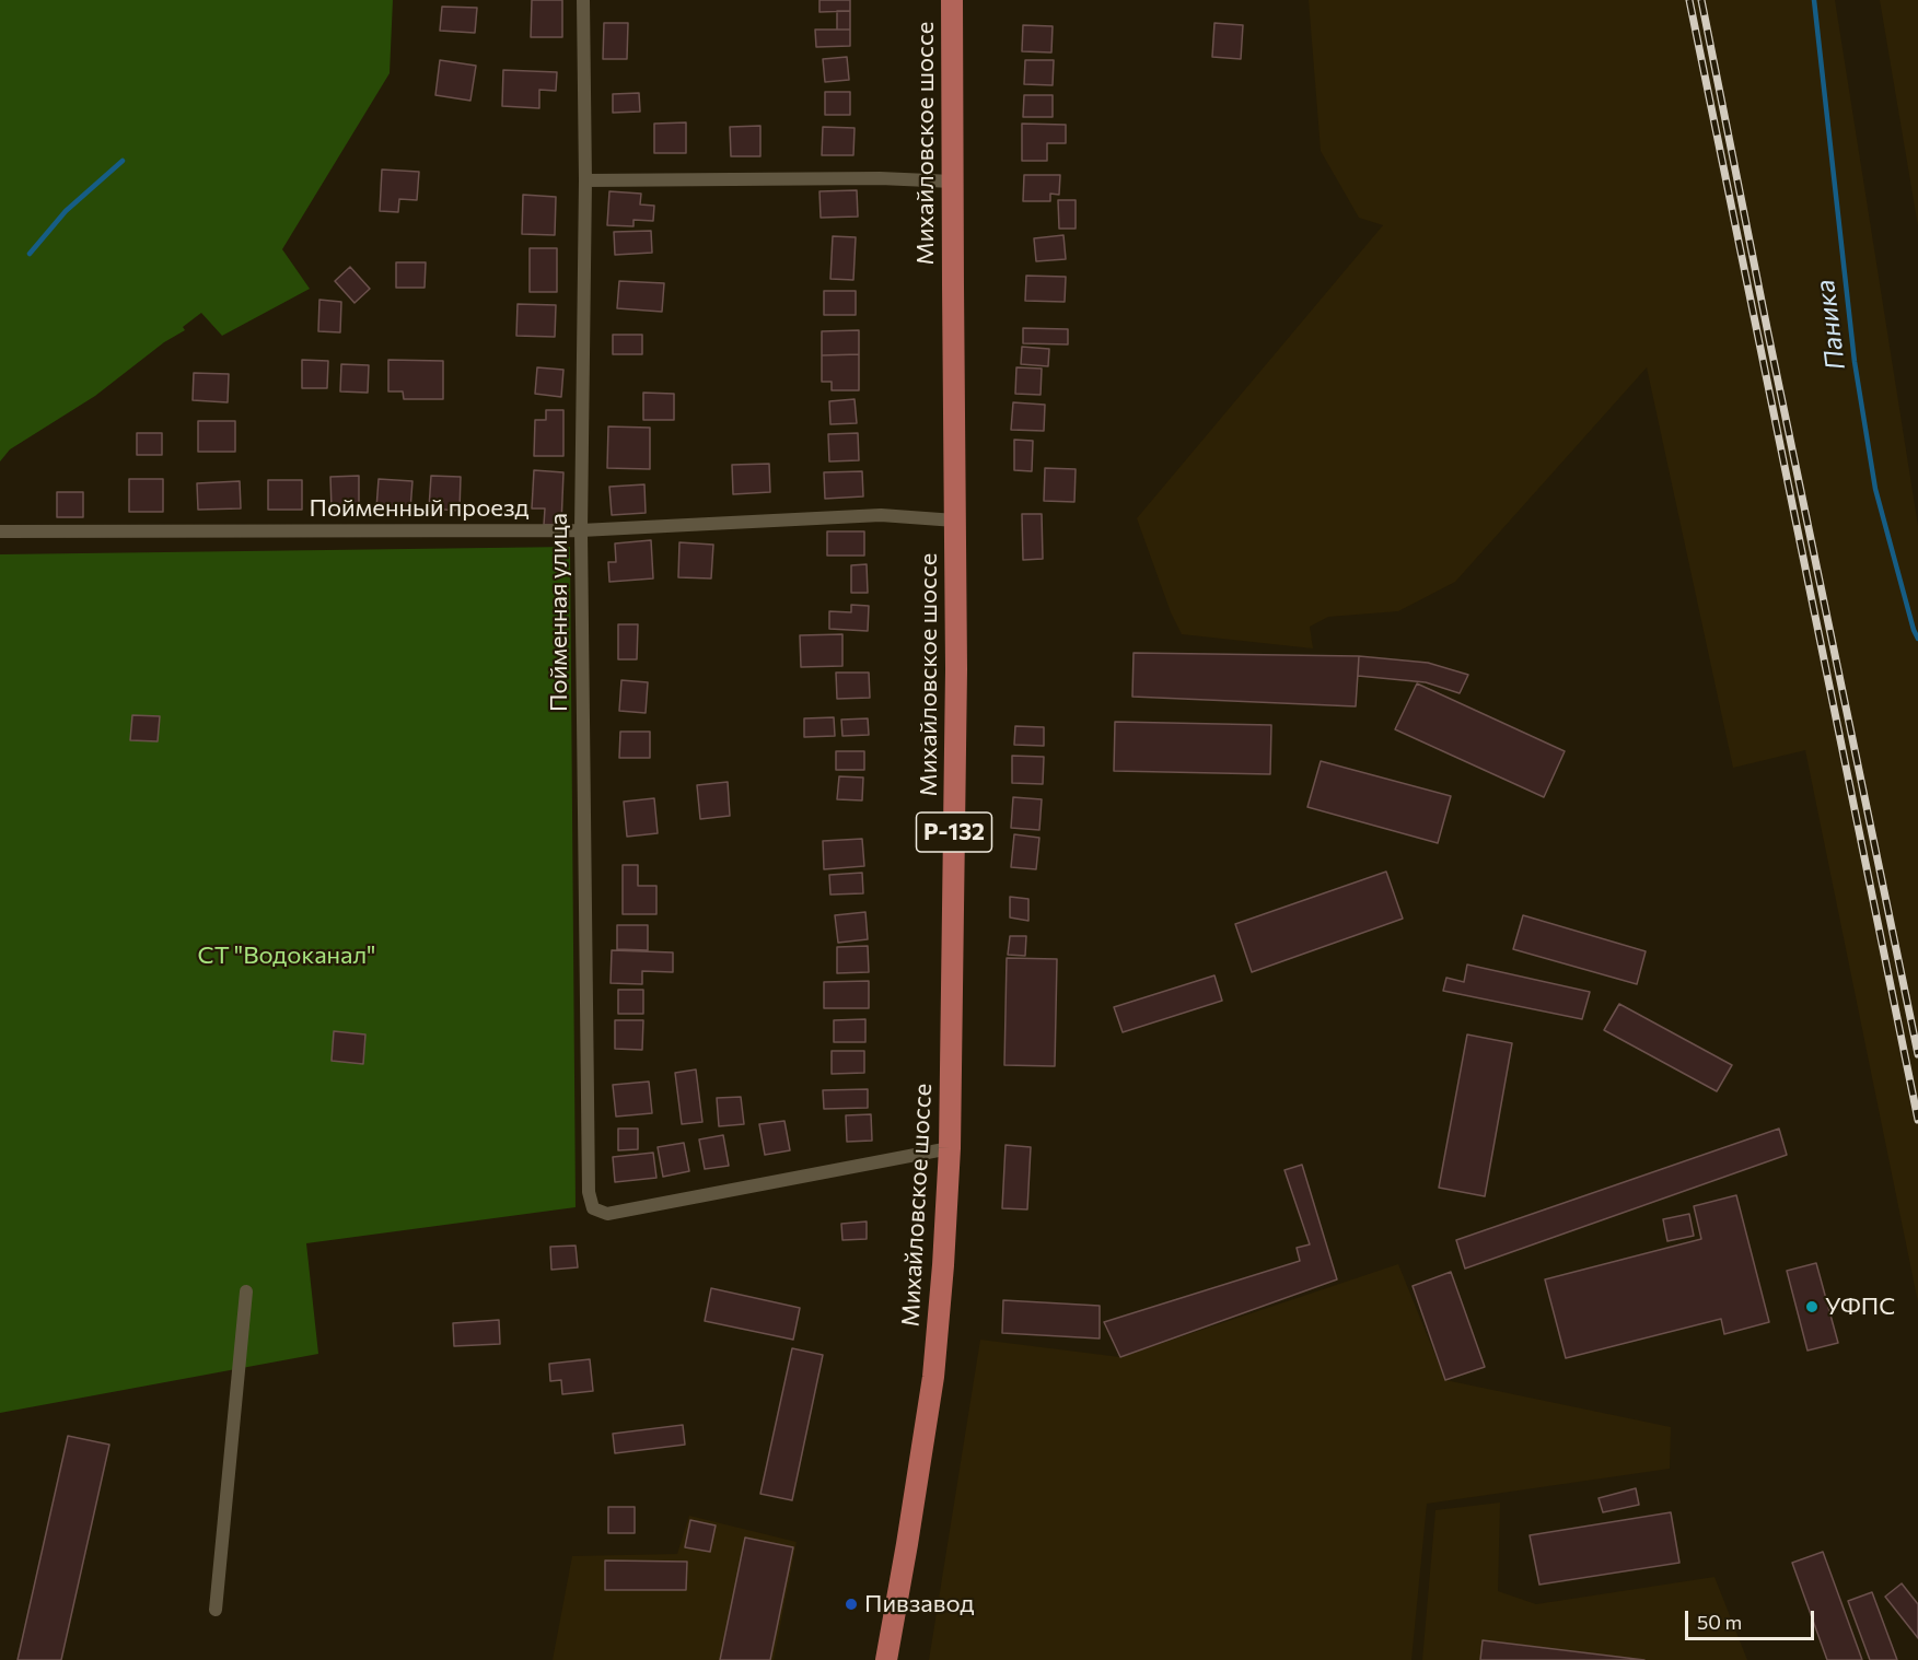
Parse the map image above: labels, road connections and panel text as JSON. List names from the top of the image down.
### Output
{
  "streets": {
    "main road": ["Михайловское шоссе", "Р-132"],
    "street": ["Пойменный проезд", "Пойменная улица"]
  },
  "crossings": [
    ["Михайловское шоссе", "Пойменный проезд"],
    ["Михайловское шоссе", "Пойменная улица"],
    ["Пойменный проезд", "Пойменная улица"]
  ],
  "water": ["Паника"],
  "parks": ["СТ \"Водоканал\""],
  "places": ["УФПС", "Пивзавод"],
  "scale_bar": "50 m"
}
